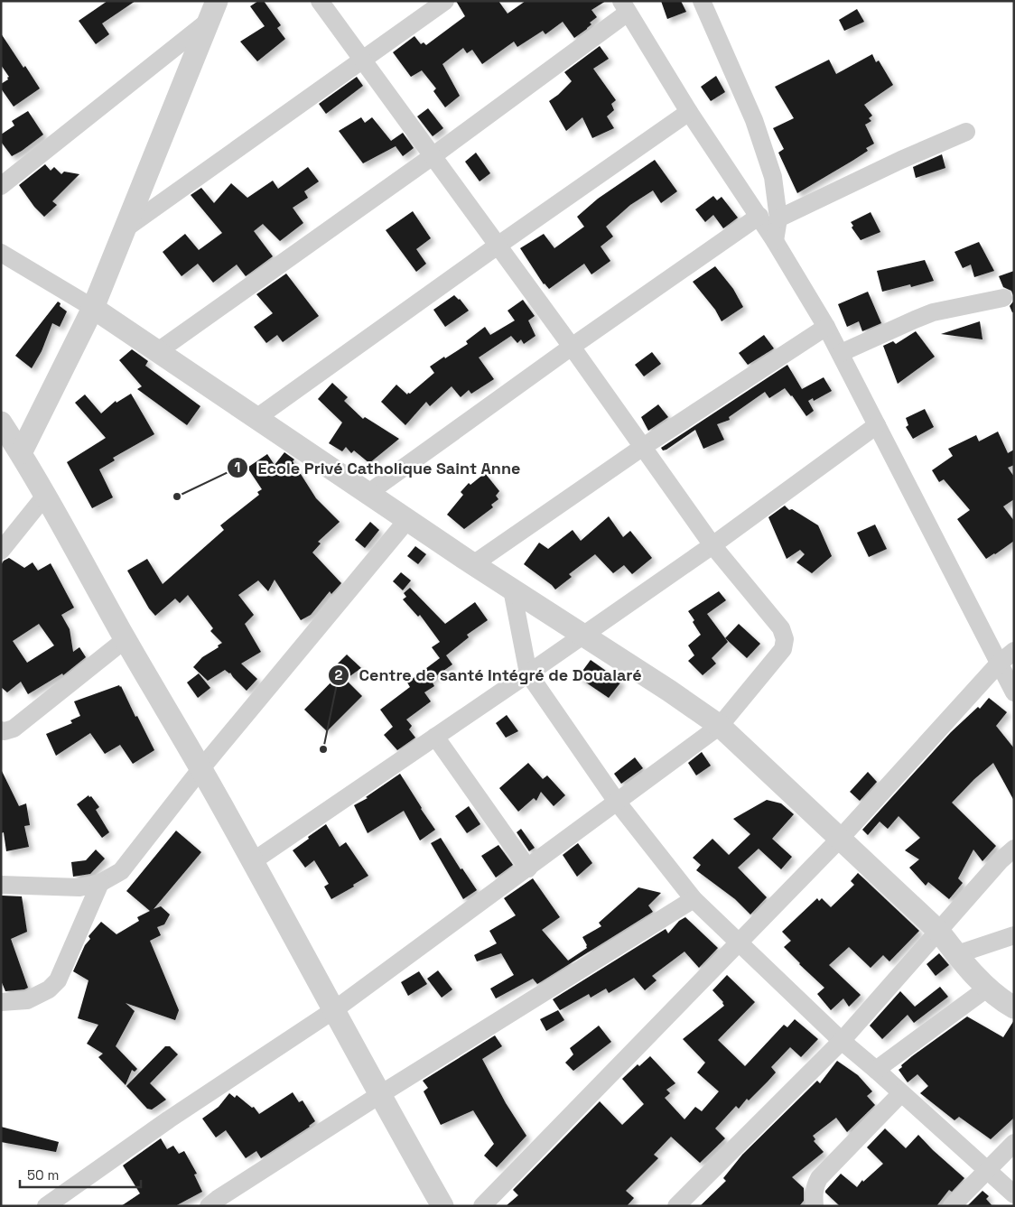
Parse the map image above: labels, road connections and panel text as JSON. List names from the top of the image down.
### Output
{
  "places": ["Ecole Privé Catholique Saint Anne", "Centre de santé Intégré de Doualaré"],
  "scale_bar": "50 m"
}
